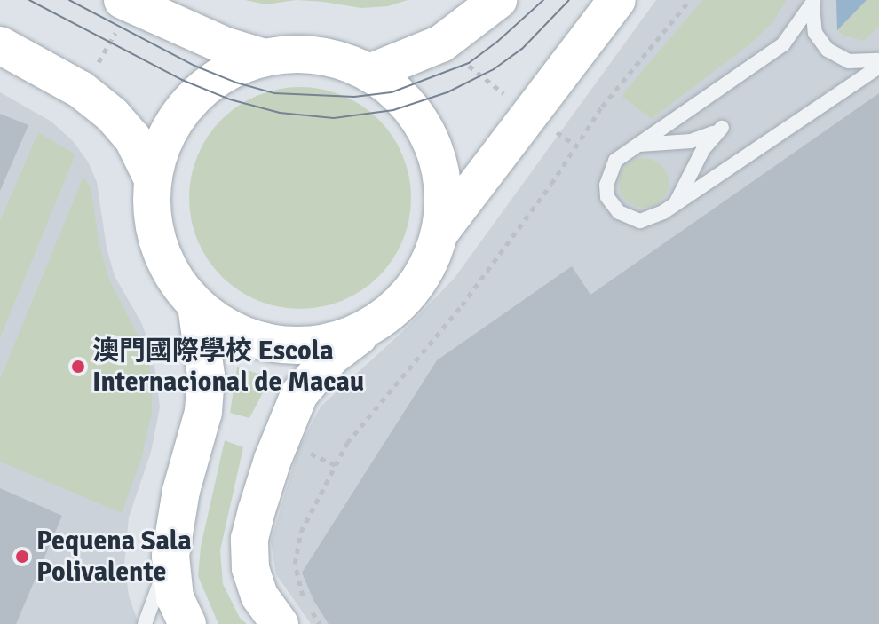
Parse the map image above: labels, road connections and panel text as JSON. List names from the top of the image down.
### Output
{
  "places": ["澳門國際學校 Escola Internacional de Macau", "Pequena Sala Polivalente"]
}
